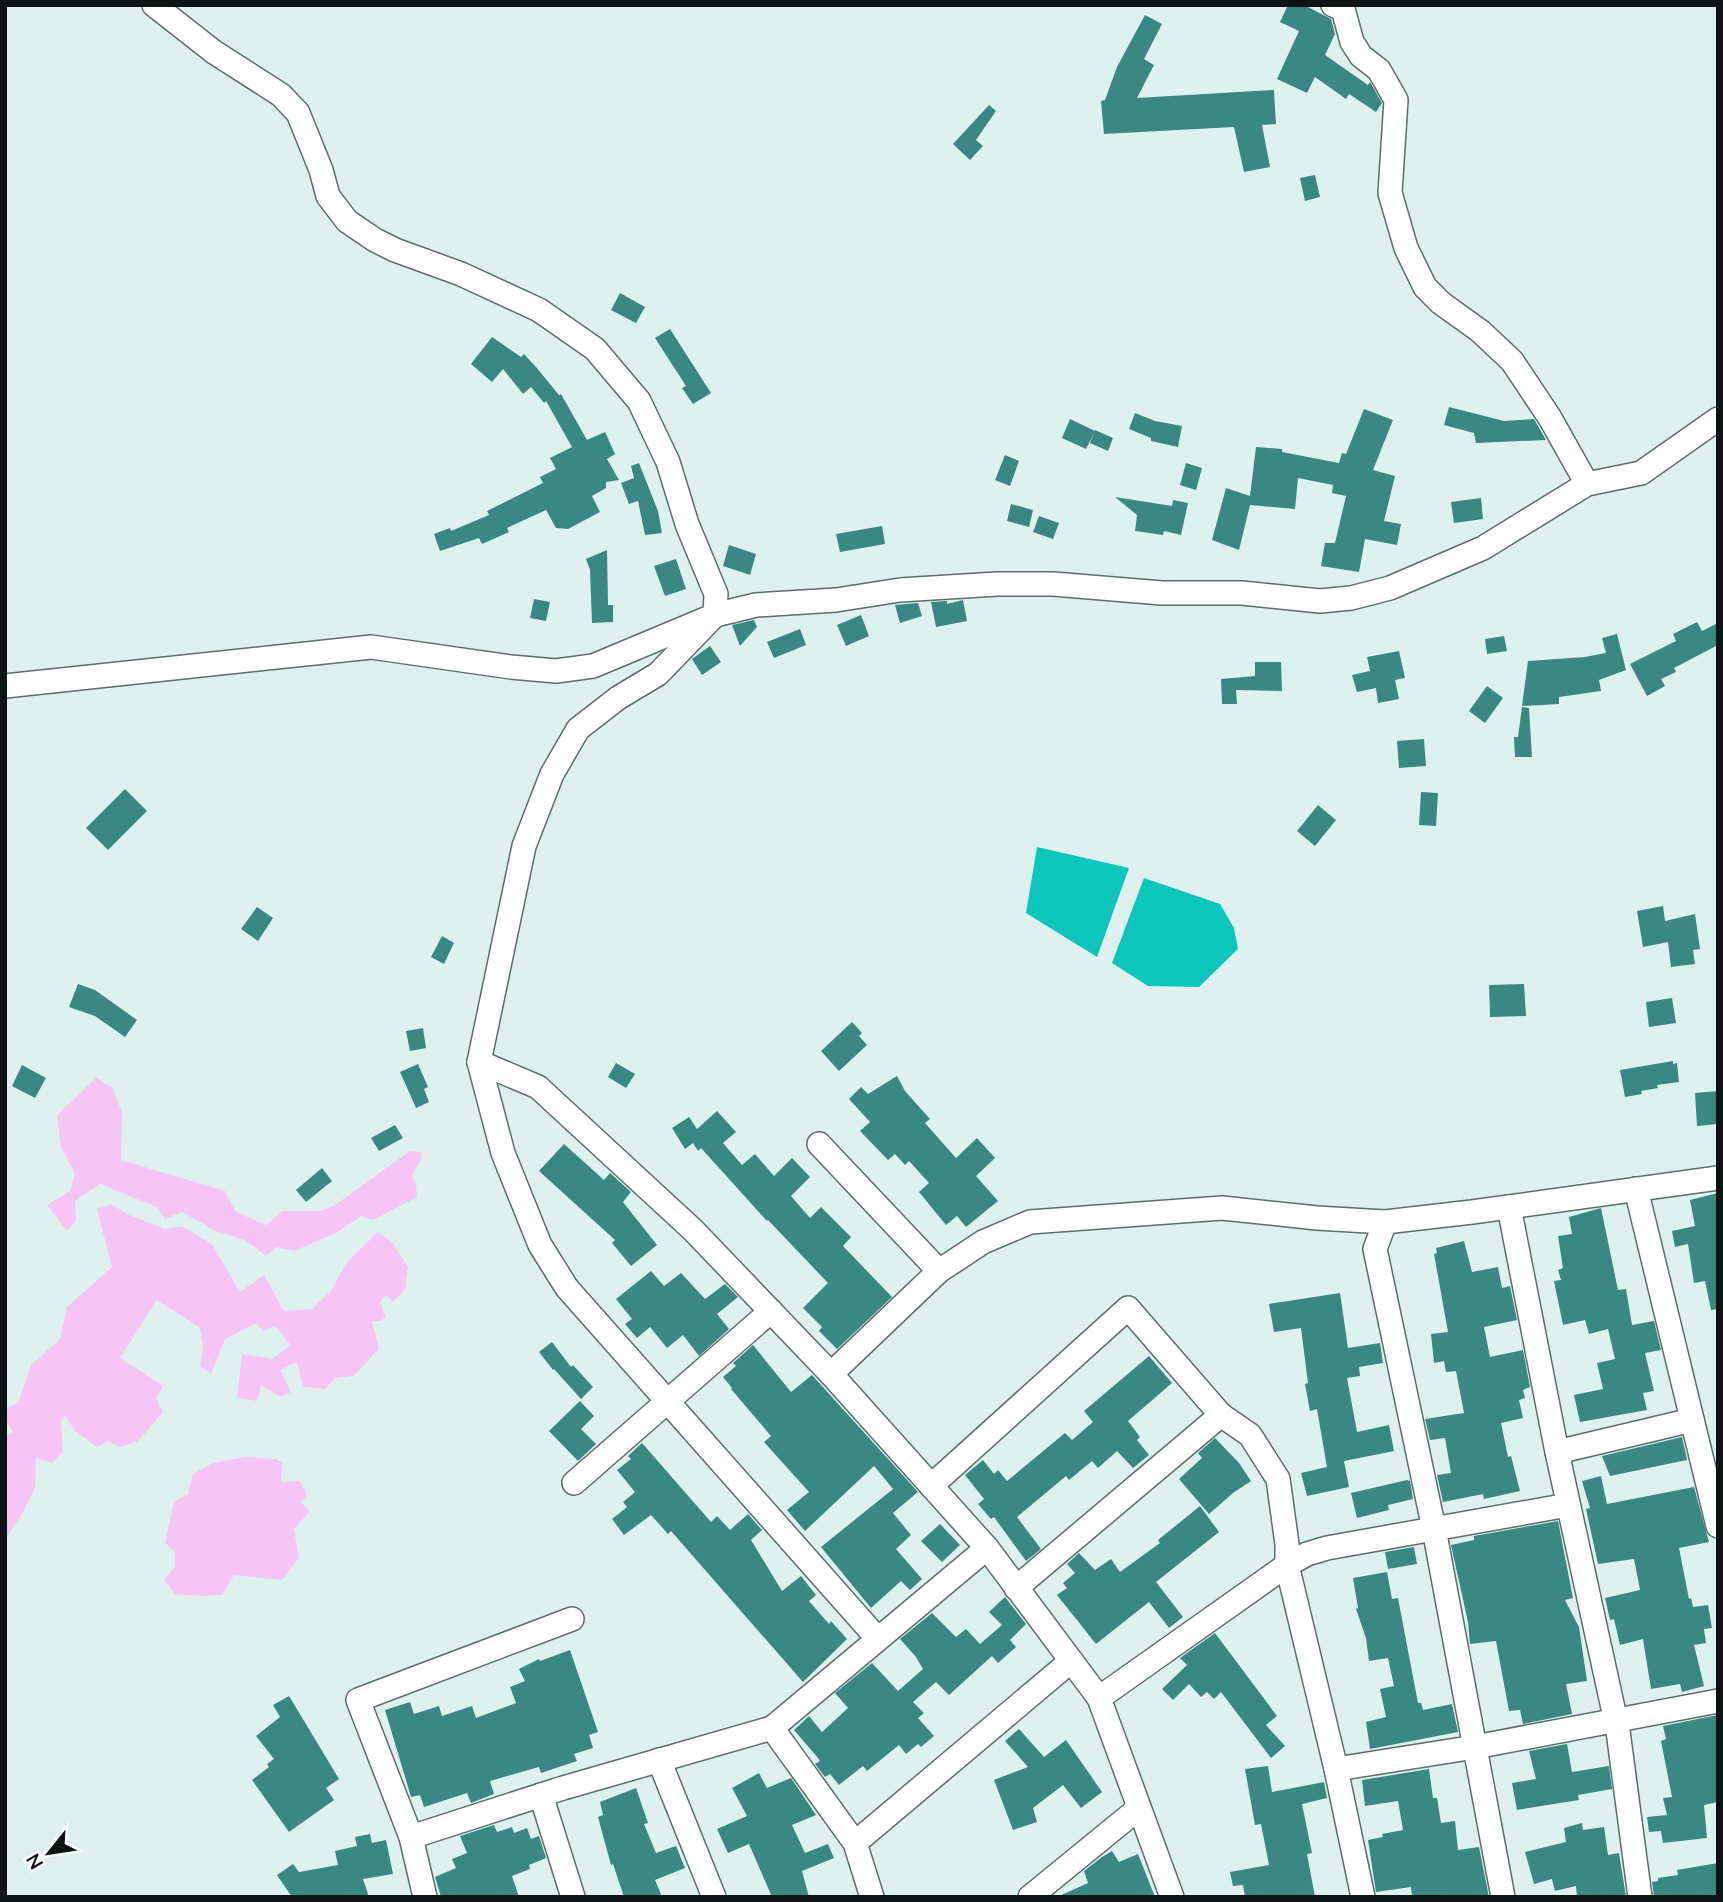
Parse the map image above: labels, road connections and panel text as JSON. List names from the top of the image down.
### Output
{
  "north": "bottom left"
}
